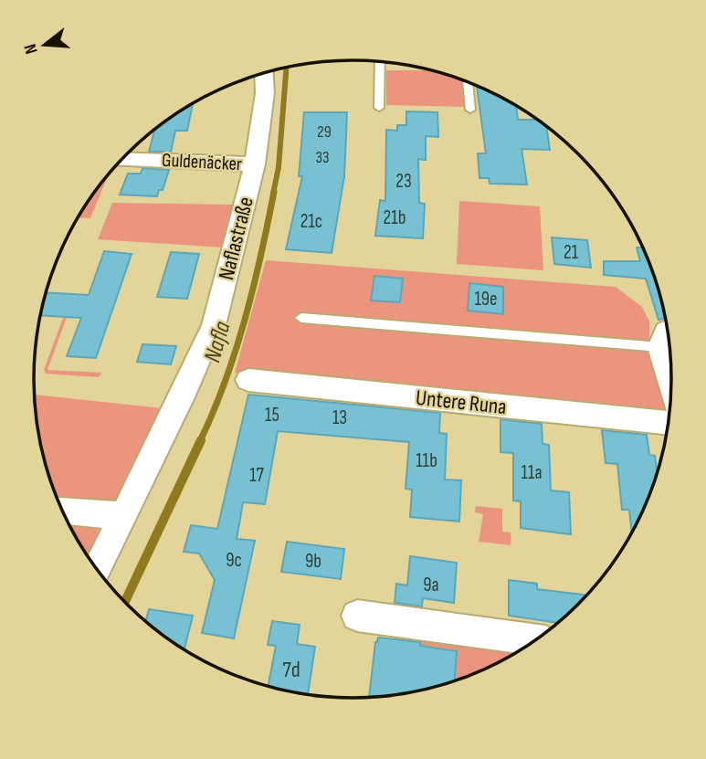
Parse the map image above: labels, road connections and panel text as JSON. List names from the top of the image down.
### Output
{
  "streets": {
    "street": ["Guldenäcker", "Naflastraße", "Untere Runa"]
  },
  "crossings": [
    ["Guldenäcker", "Naflastraße"]
  ],
  "water": ["Nafla"],
  "house_numbers": [
    "29",
    "33",
    "23",
    "21b",
    "21c",
    "21",
    "19e",
    "15",
    "13",
    "11b",
    "11a",
    "17",
    "9c",
    "9b",
    "9a",
    "7d"
  ],
  "north": "left"
}
